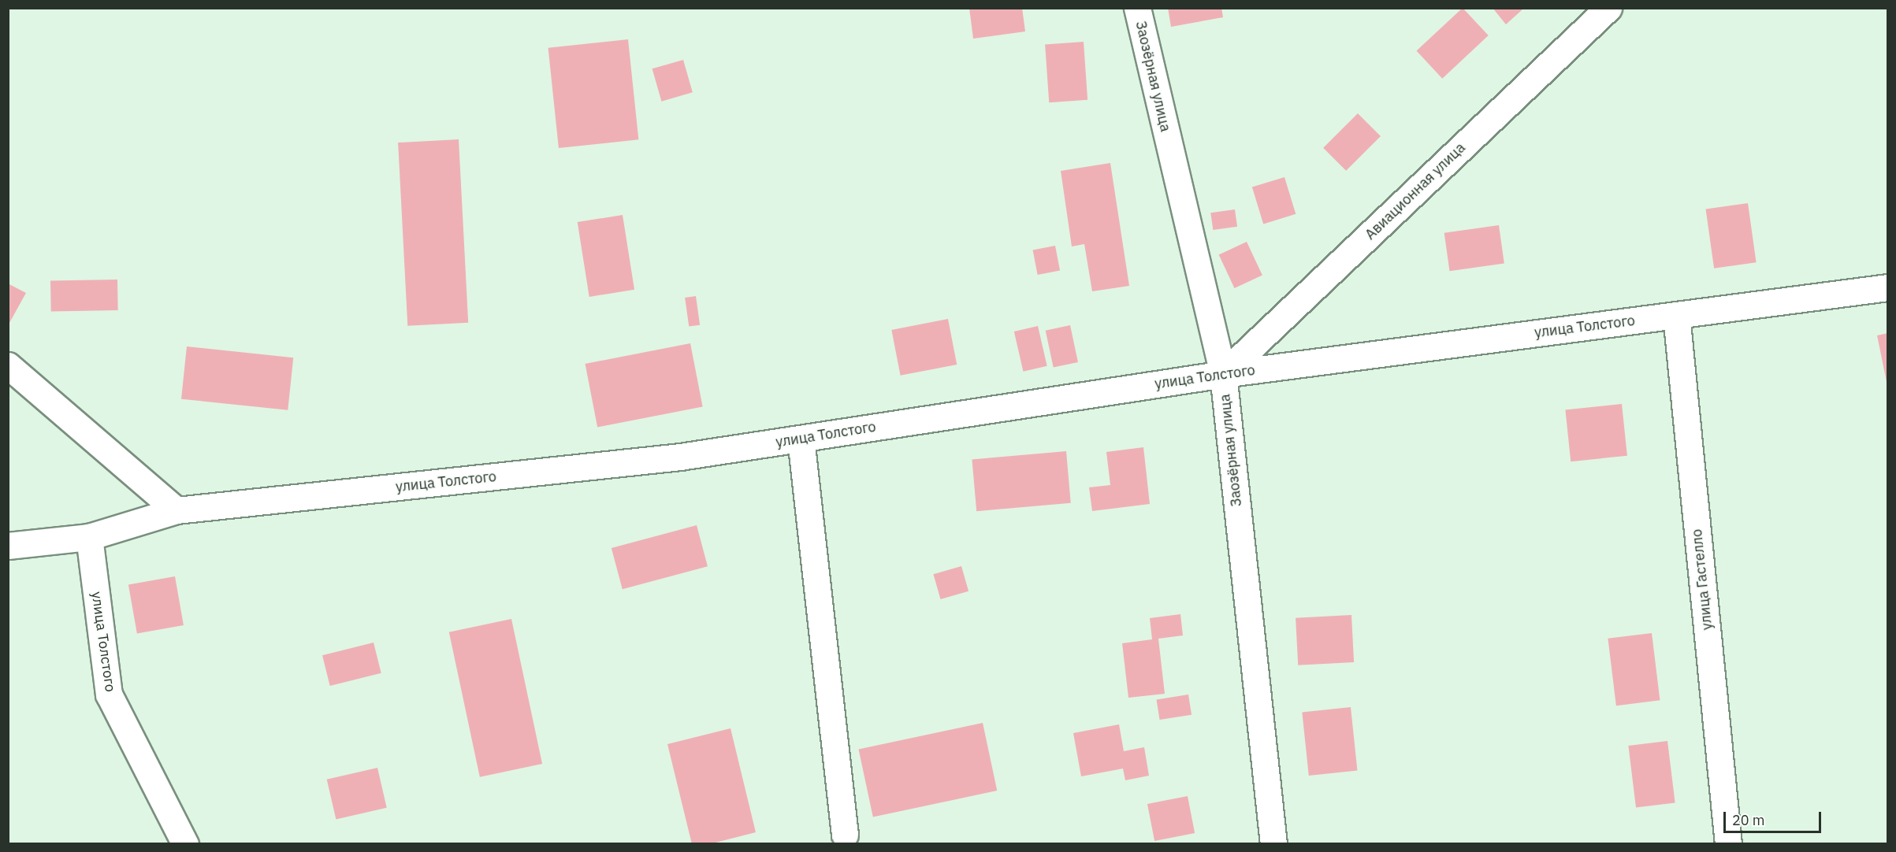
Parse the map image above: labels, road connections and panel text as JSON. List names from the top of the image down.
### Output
{
  "streets": {
    "street": [
      "Заозёрная улица",
      "Авиационная улица",
      "улица Толстого",
      "улица Гастелло"
    ]
  },
  "crossings": [
    ["Заозёрная улица", "Авиационная улица"],
    ["Заозёрная улица", "улица Толстого"],
    ["Авиационная улица", "улица Толстого"],
    ["улица Толстого", "улица Гастелло"]
  ],
  "scale_bar": "20 m"
}
